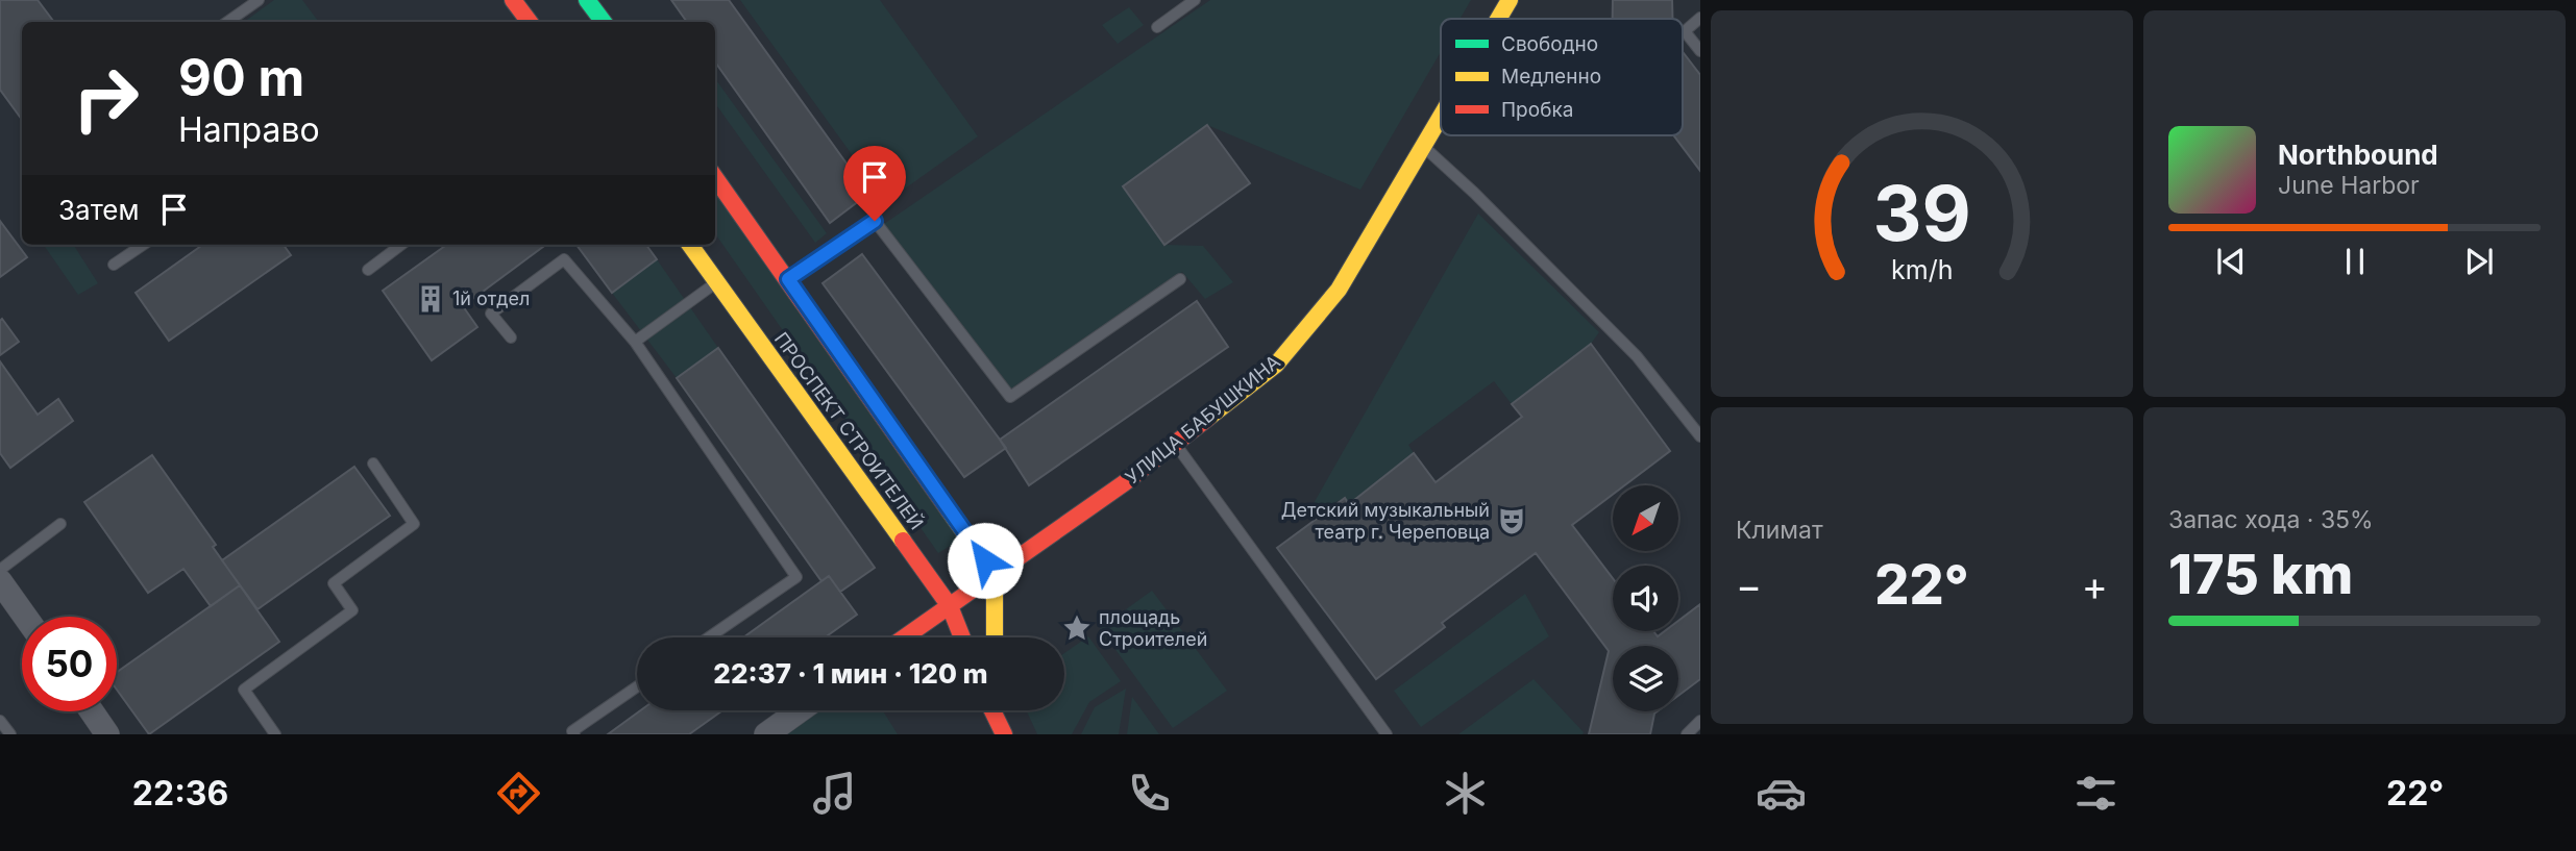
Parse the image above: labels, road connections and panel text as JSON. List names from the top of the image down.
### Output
{
  "streets": {
    "main road": ["УЛИЦА БАБУШКИНА", "ПРОСПЕКТ СТРОИТЕЛЕЙ"]
  },
  "crossings": [
    ["УЛИЦА БАБУШКИНА", "ПРОСПЕКТ СТРОИТЕЛЕЙ"]
  ],
  "places": {
    "building": ["1й отдел"],
    "theatre": ["Детский музыкальный театр г. Череповца"],
    "place": ["площадь Строителей"]
  },
  "legend": ["Свободно", "Медленно", "Пробка"],
  "north": "bottom left",
  "page": {
    "turn": ["90 m", "Направо"],
    "song": ["Northbound", "June Harbor"],
    "then": "Затем",
    "tile": [
      "Климат",
      ["Запас хода · 35%", "175 km"]
    ],
    "heat": ["−", "22°", "+"],
    "limit": "50",
    "trip": "22:37 · 1 мин · 120 m",
    "tabs": ["22:36", "22°"],
    "gauge": ["39", "km/h"]
  }
}
